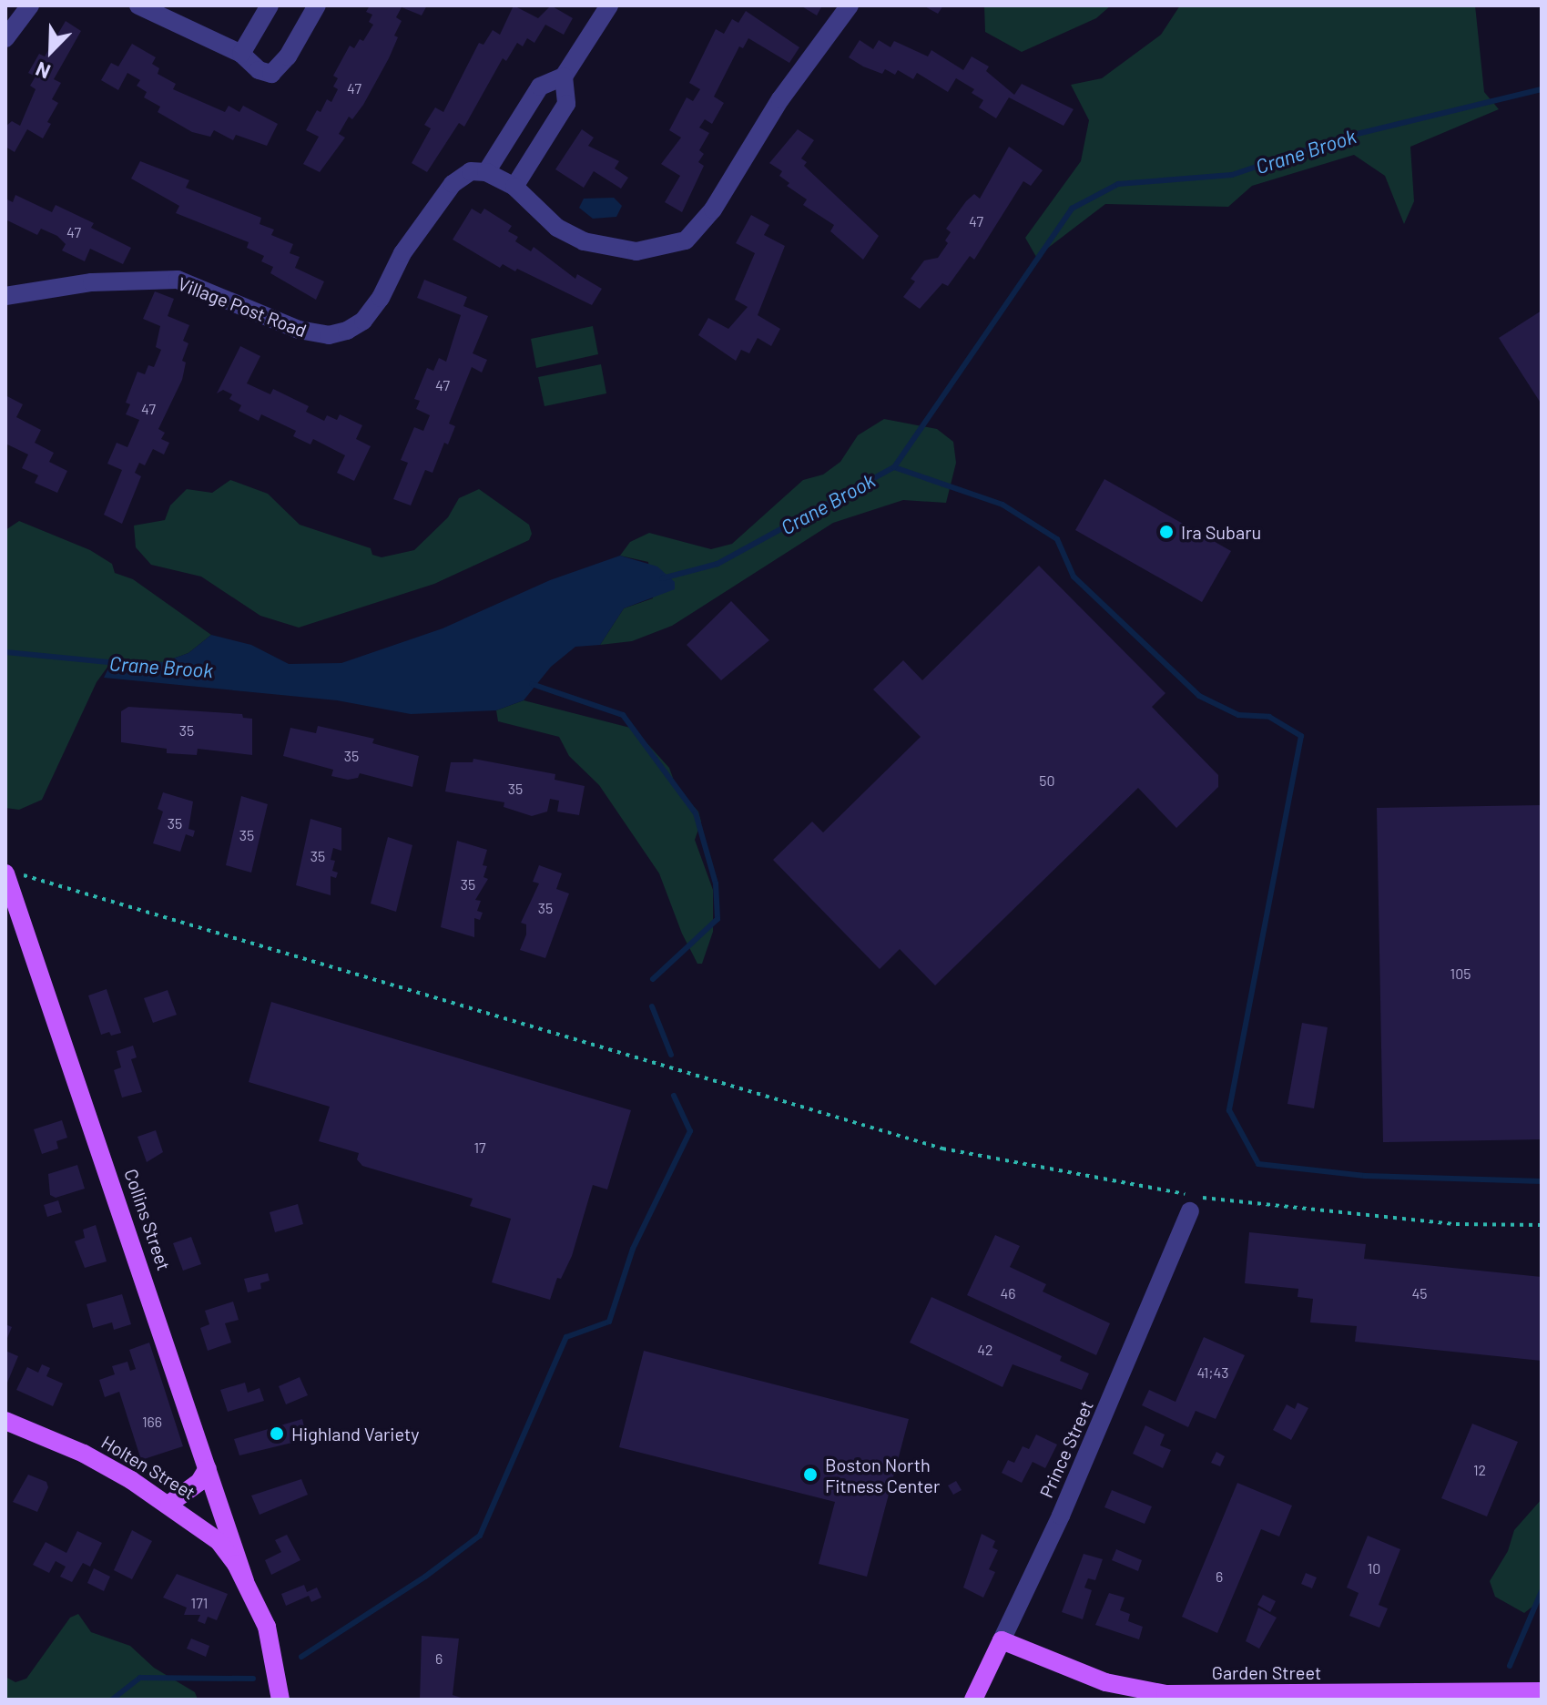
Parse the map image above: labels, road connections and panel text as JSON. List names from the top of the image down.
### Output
{
  "streets": {
    "main road": [
      "Collins Street",
      "Prince Street",
      "Holten Street",
      "Garden Street"
    ],
    "street": ["Village Post Road"]
  },
  "crossings": [
    ["Collins Street", "Holten Street"],
    ["Prince Street", "Garden Street"]
  ],
  "water": ["Crane Brook"],
  "places": ["Ira Subaru", "Highland Variety", "Boston North Fitness Center"],
  "house_numbers": [
    "47",
    "47",
    "47",
    "47",
    "47",
    "35",
    "35",
    "50",
    "35",
    "35",
    "35",
    "35",
    "35",
    "35",
    "105",
    "17",
    "46",
    "45",
    "42",
    "41;43",
    "166",
    "12",
    "10",
    "6",
    "171",
    "6"
  ],
  "north": "bottom left"
}
